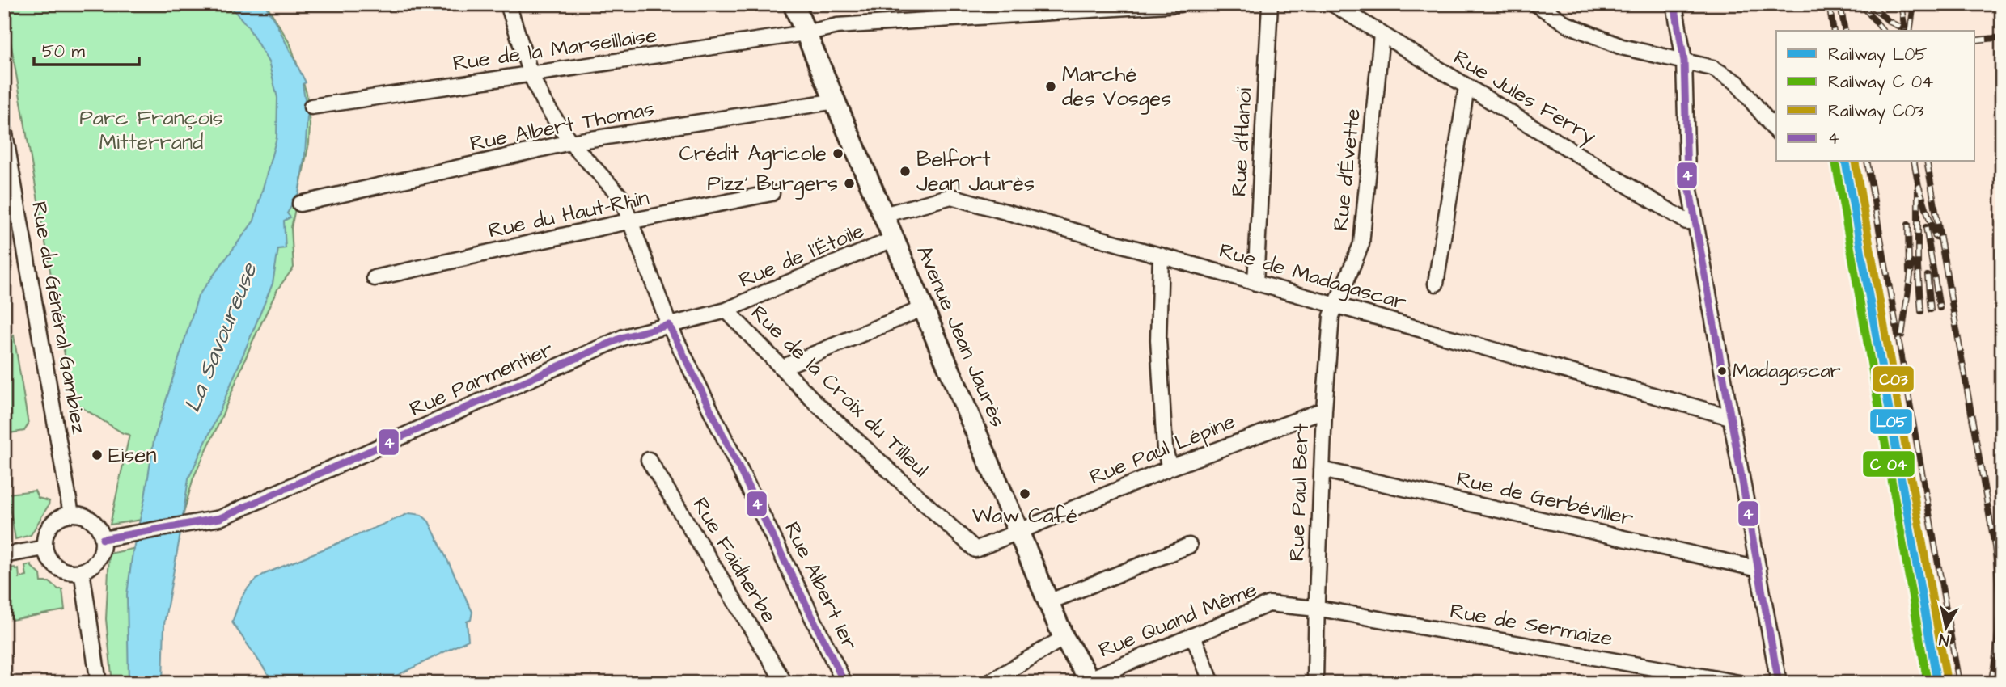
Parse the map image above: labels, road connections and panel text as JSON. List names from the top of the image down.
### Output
{
  "streets": {
    "main road": ["Avenue Jean Jaurès"],
    "street": [
      "Rue de la Marseillaise",
      "Rue Jules Ferry",
      "Rue Albert Thomas",
      "Rue d'Hanoï",
      "Rue d'Évette",
      "Rue du Haut-Rhin",
      "Rue de l'Étoile",
      "Rue de Madagascar",
      "Rue du Général Gambiez",
      "Rue Parmentier",
      "Rue de la Croix du Tilleul",
      "Rue Paul Lépine",
      "Rue Paul Bert",
      "Rue de Gerbéviller",
      "Rue Faidherbe",
      "Rue Albert 1er",
      "Rue Quand Même",
      "Rue de Sermaize"
    ]
  },
  "crossings": [
    ["Rue de la Marseillaise", "Avenue Jean Jaurès"],
    ["Rue Jules Ferry", "Rue d'Évette"],
    ["Rue Albert Thomas", "Avenue Jean Jaurès"],
    ["Rue d'Hanoï", "Rue de Madagascar"],
    ["Rue d'Évette", "Rue de Madagascar"],
    ["Rue d'Évette", "Rue Paul Bert"],
    ["Rue de l'Étoile", "Avenue Jean Jaurès"],
    ["Rue de l'Étoile", "Rue de la Croix du Tilleul"],
    ["Rue de Madagascar", "Avenue Jean Jaurès"],
    ["Rue de Madagascar", "Rue Paul Bert"],
    ["Rue du Général Gambiez", "Rue Parmentier"],
    ["Avenue Jean Jaurès", "Rue de la Croix du Tilleul"],
    ["Avenue Jean Jaurès", "Rue Paul Lépine"],
    ["Avenue Jean Jaurès", "Rue Quand Même"],
    ["Rue Parmentier", "Rue de la Croix du Tilleul"],
    ["Rue Parmentier", "Rue Albert 1er"],
    ["Rue de la Croix du Tilleul", "Rue Paul Lépine"],
    ["Rue de la Croix du Tilleul", "Rue Albert 1er"],
    ["Rue Paul Lépine", "Rue Paul Bert"],
    ["Rue Paul Bert", "Rue de Gerbéviller"],
    ["Rue Paul Bert", "Rue Quand Même"],
    ["Rue Paul Bert", "Rue de Sermaize"],
    ["Rue Quand Même", "Rue de Sermaize"]
  ],
  "water": ["La Savoureuse"],
  "parks": ["Parc François Mitterrand"],
  "places": [
    "Marché des Vosges",
    "Crédit Agricole",
    "Belfort Jean Jaurès",
    "Pizz' Burgers",
    "Madagascar",
    "Eisen",
    "Waw Café"
  ],
  "lines": ["transit line 4", "rail line L05", "rail line C03"],
  "legend": [
    "Railway L05",
    "Railway C 04",
    "Railway C03",
    "4"
  ],
  "scale_bar": "50 m",
  "north": "bottom"
}
